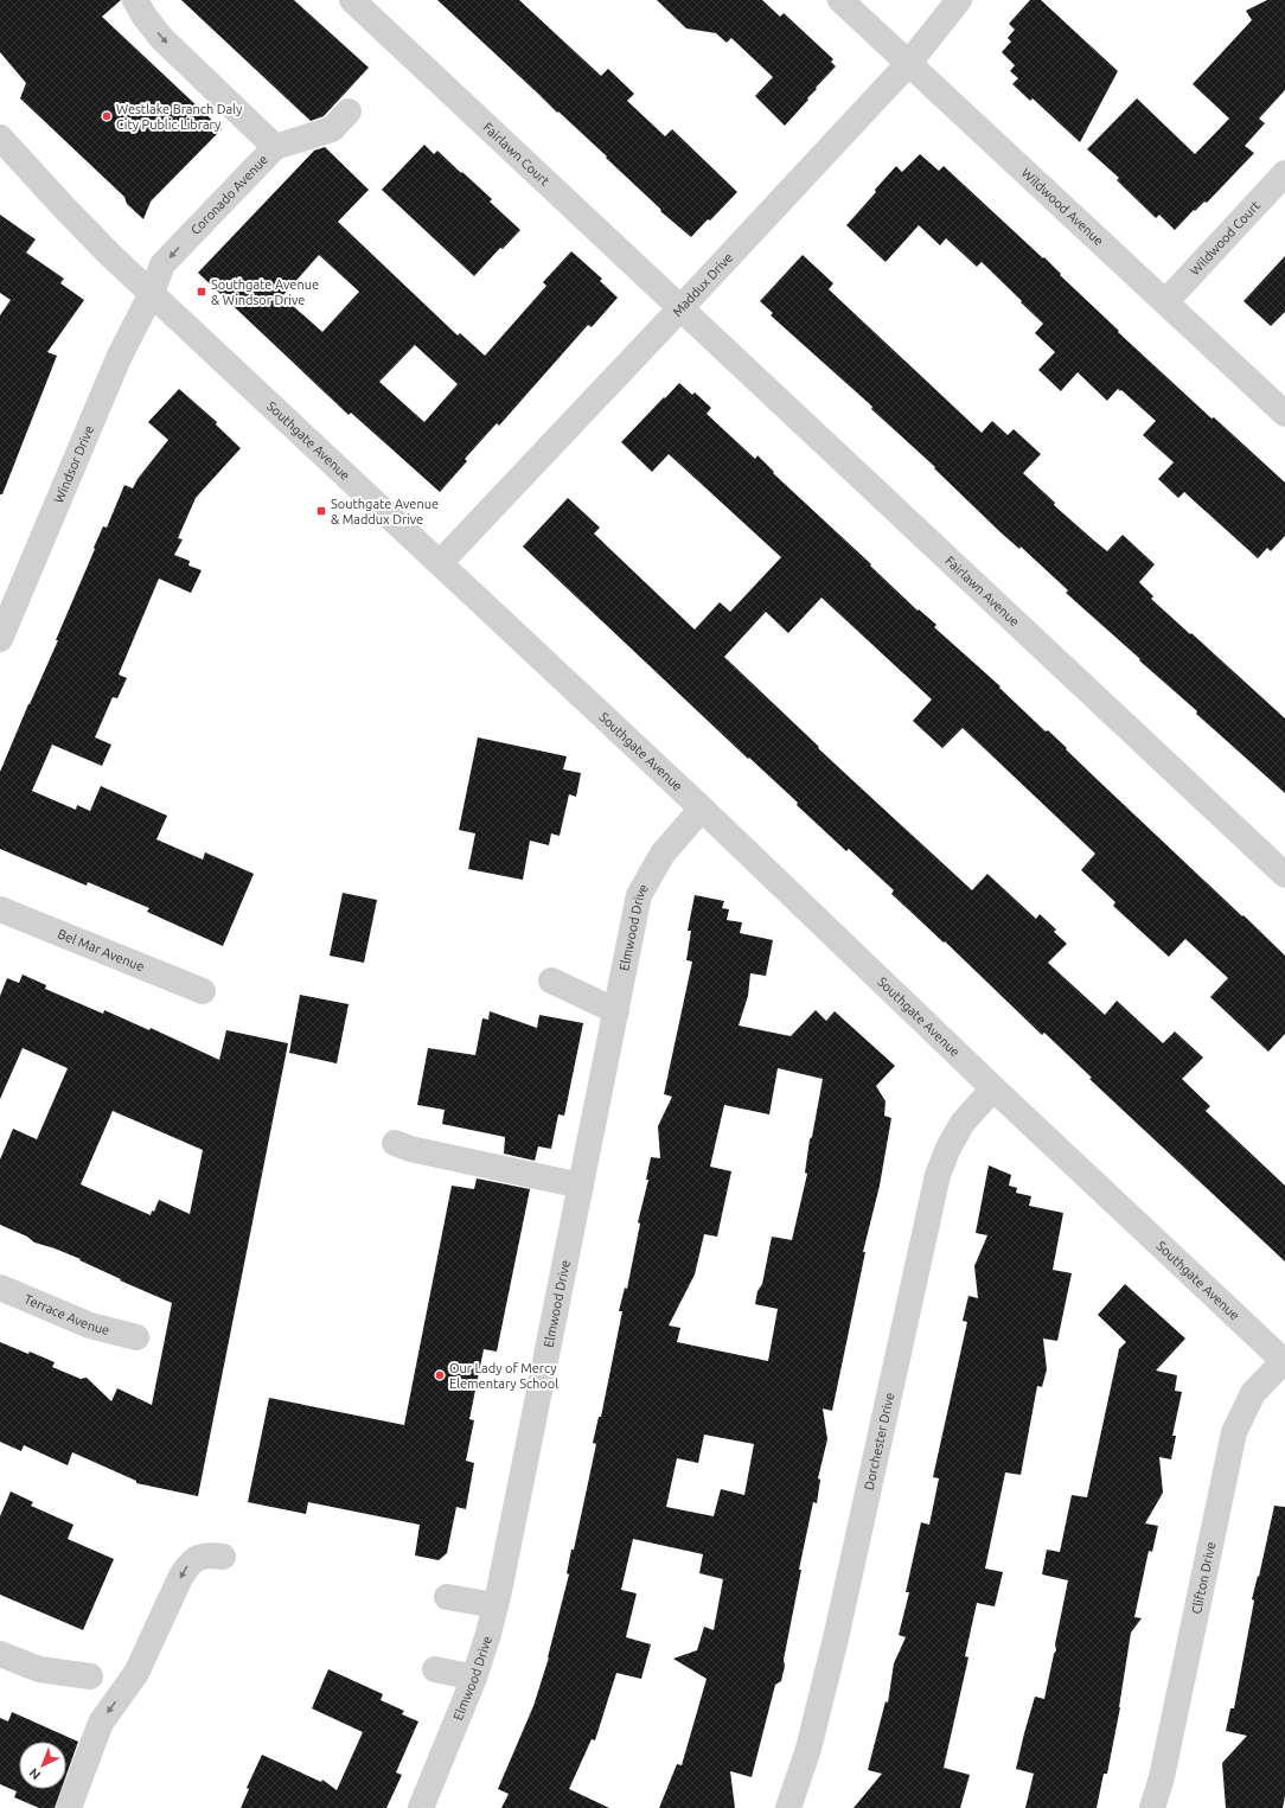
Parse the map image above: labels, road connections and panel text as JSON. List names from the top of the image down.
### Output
{
  "streets": {
    "street": [
      "Fairlawn Court",
      "Coronado Avenue",
      "Wildwood Avenue",
      "Wildwood Court",
      "Maddux Drive",
      "Southgate Avenue",
      "Windsor Drive",
      "Fairlawn Avenue",
      "Elmwood Drive",
      "Bel Mar Avenue",
      "Terrace Avenue",
      "Dorchester Drive",
      "Clifton Drive"
    ]
  },
  "crossings": [
    ["Fairlawn Court", "Maddux Drive"],
    ["Fairlawn Court", "Fairlawn Avenue"],
    ["Coronado Avenue", "Southgate Avenue"],
    ["Coronado Avenue", "Windsor Drive"],
    ["Wildwood Avenue", "Wildwood Court"],
    ["Wildwood Avenue", "Maddux Drive"],
    ["Maddux Drive", "Southgate Avenue"],
    ["Maddux Drive", "Fairlawn Avenue"],
    ["Southgate Avenue", "Windsor Drive"],
    ["Southgate Avenue", "Elmwood Drive"],
    ["Southgate Avenue", "Dorchester Drive"],
    ["Southgate Avenue", "Clifton Drive"]
  ],
  "places": {
    "other": ["Westlake Branch Daly City Public Library", "Our Lady of Mercy Elementary School"],
    "transit": ["Southgate Avenue & Windsor Drive", "Southgate Avenue & Maddux Drive"]
  },
  "north": "bottom left"
}
